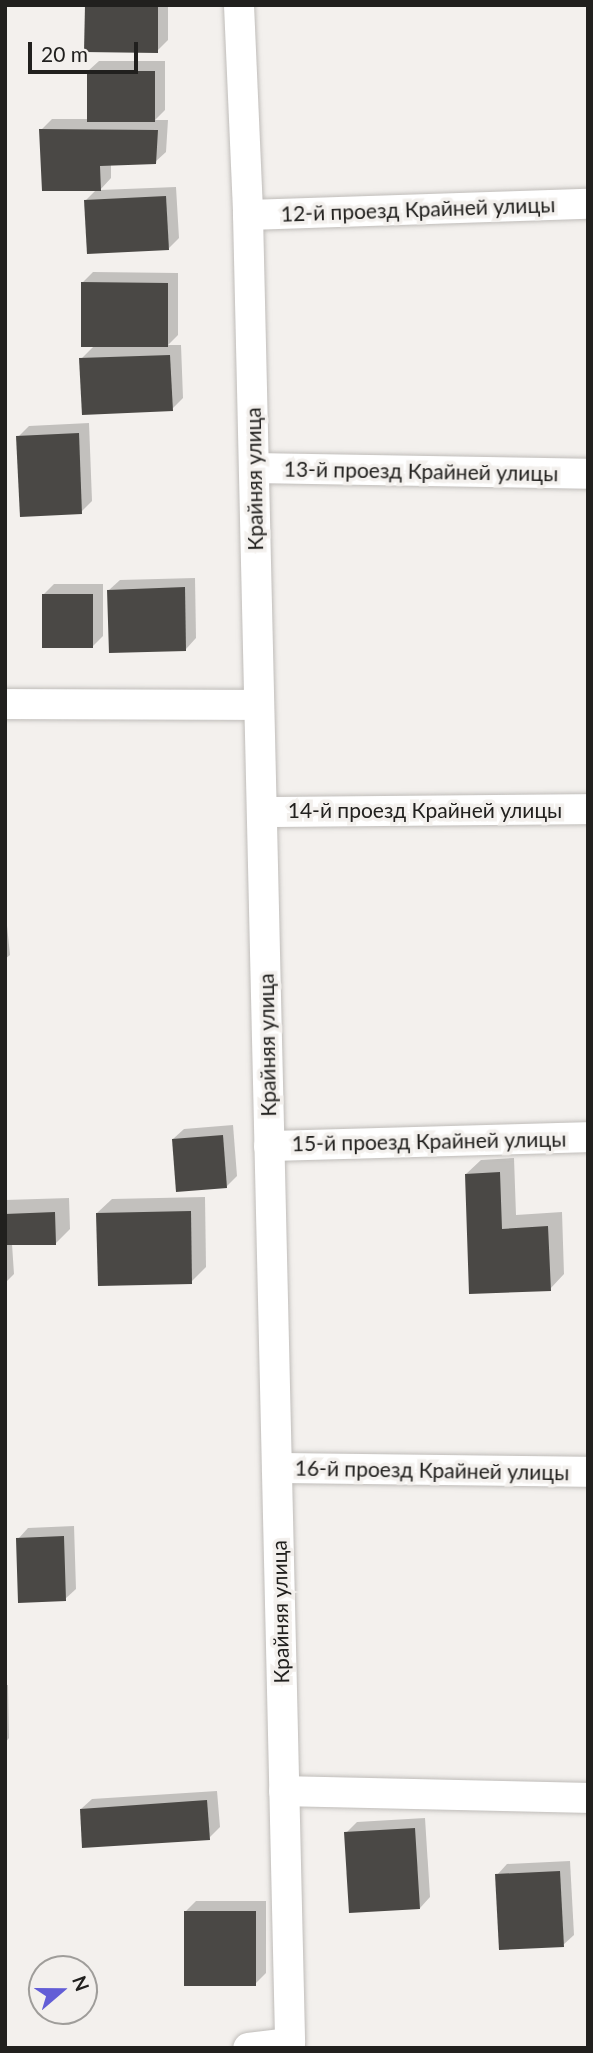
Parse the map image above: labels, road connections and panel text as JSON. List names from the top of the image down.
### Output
{
  "streets": {
    "street": [
      "12-й проезд Крайней улицы",
      "13-й проезд Крайней улицы",
      "Крайняя улица",
      "14-й проезд Крайней улицы",
      "15-й проезд Крайней улицы",
      "16-й проезд Крайней улицы"
    ]
  },
  "crossings": [
    ["12-й проезд Крайней улицы", "Крайняя улица"],
    ["13-й проезд Крайней улицы", "Крайняя улица"],
    ["Крайняя улица", "14-й проезд Крайней улицы"],
    ["Крайняя улица", "15-й проезд Крайней улицы"],
    ["Крайняя улица", "16-й проезд Крайней улицы"]
  ],
  "scale_bar": "20 m",
  "north": "right"
}
